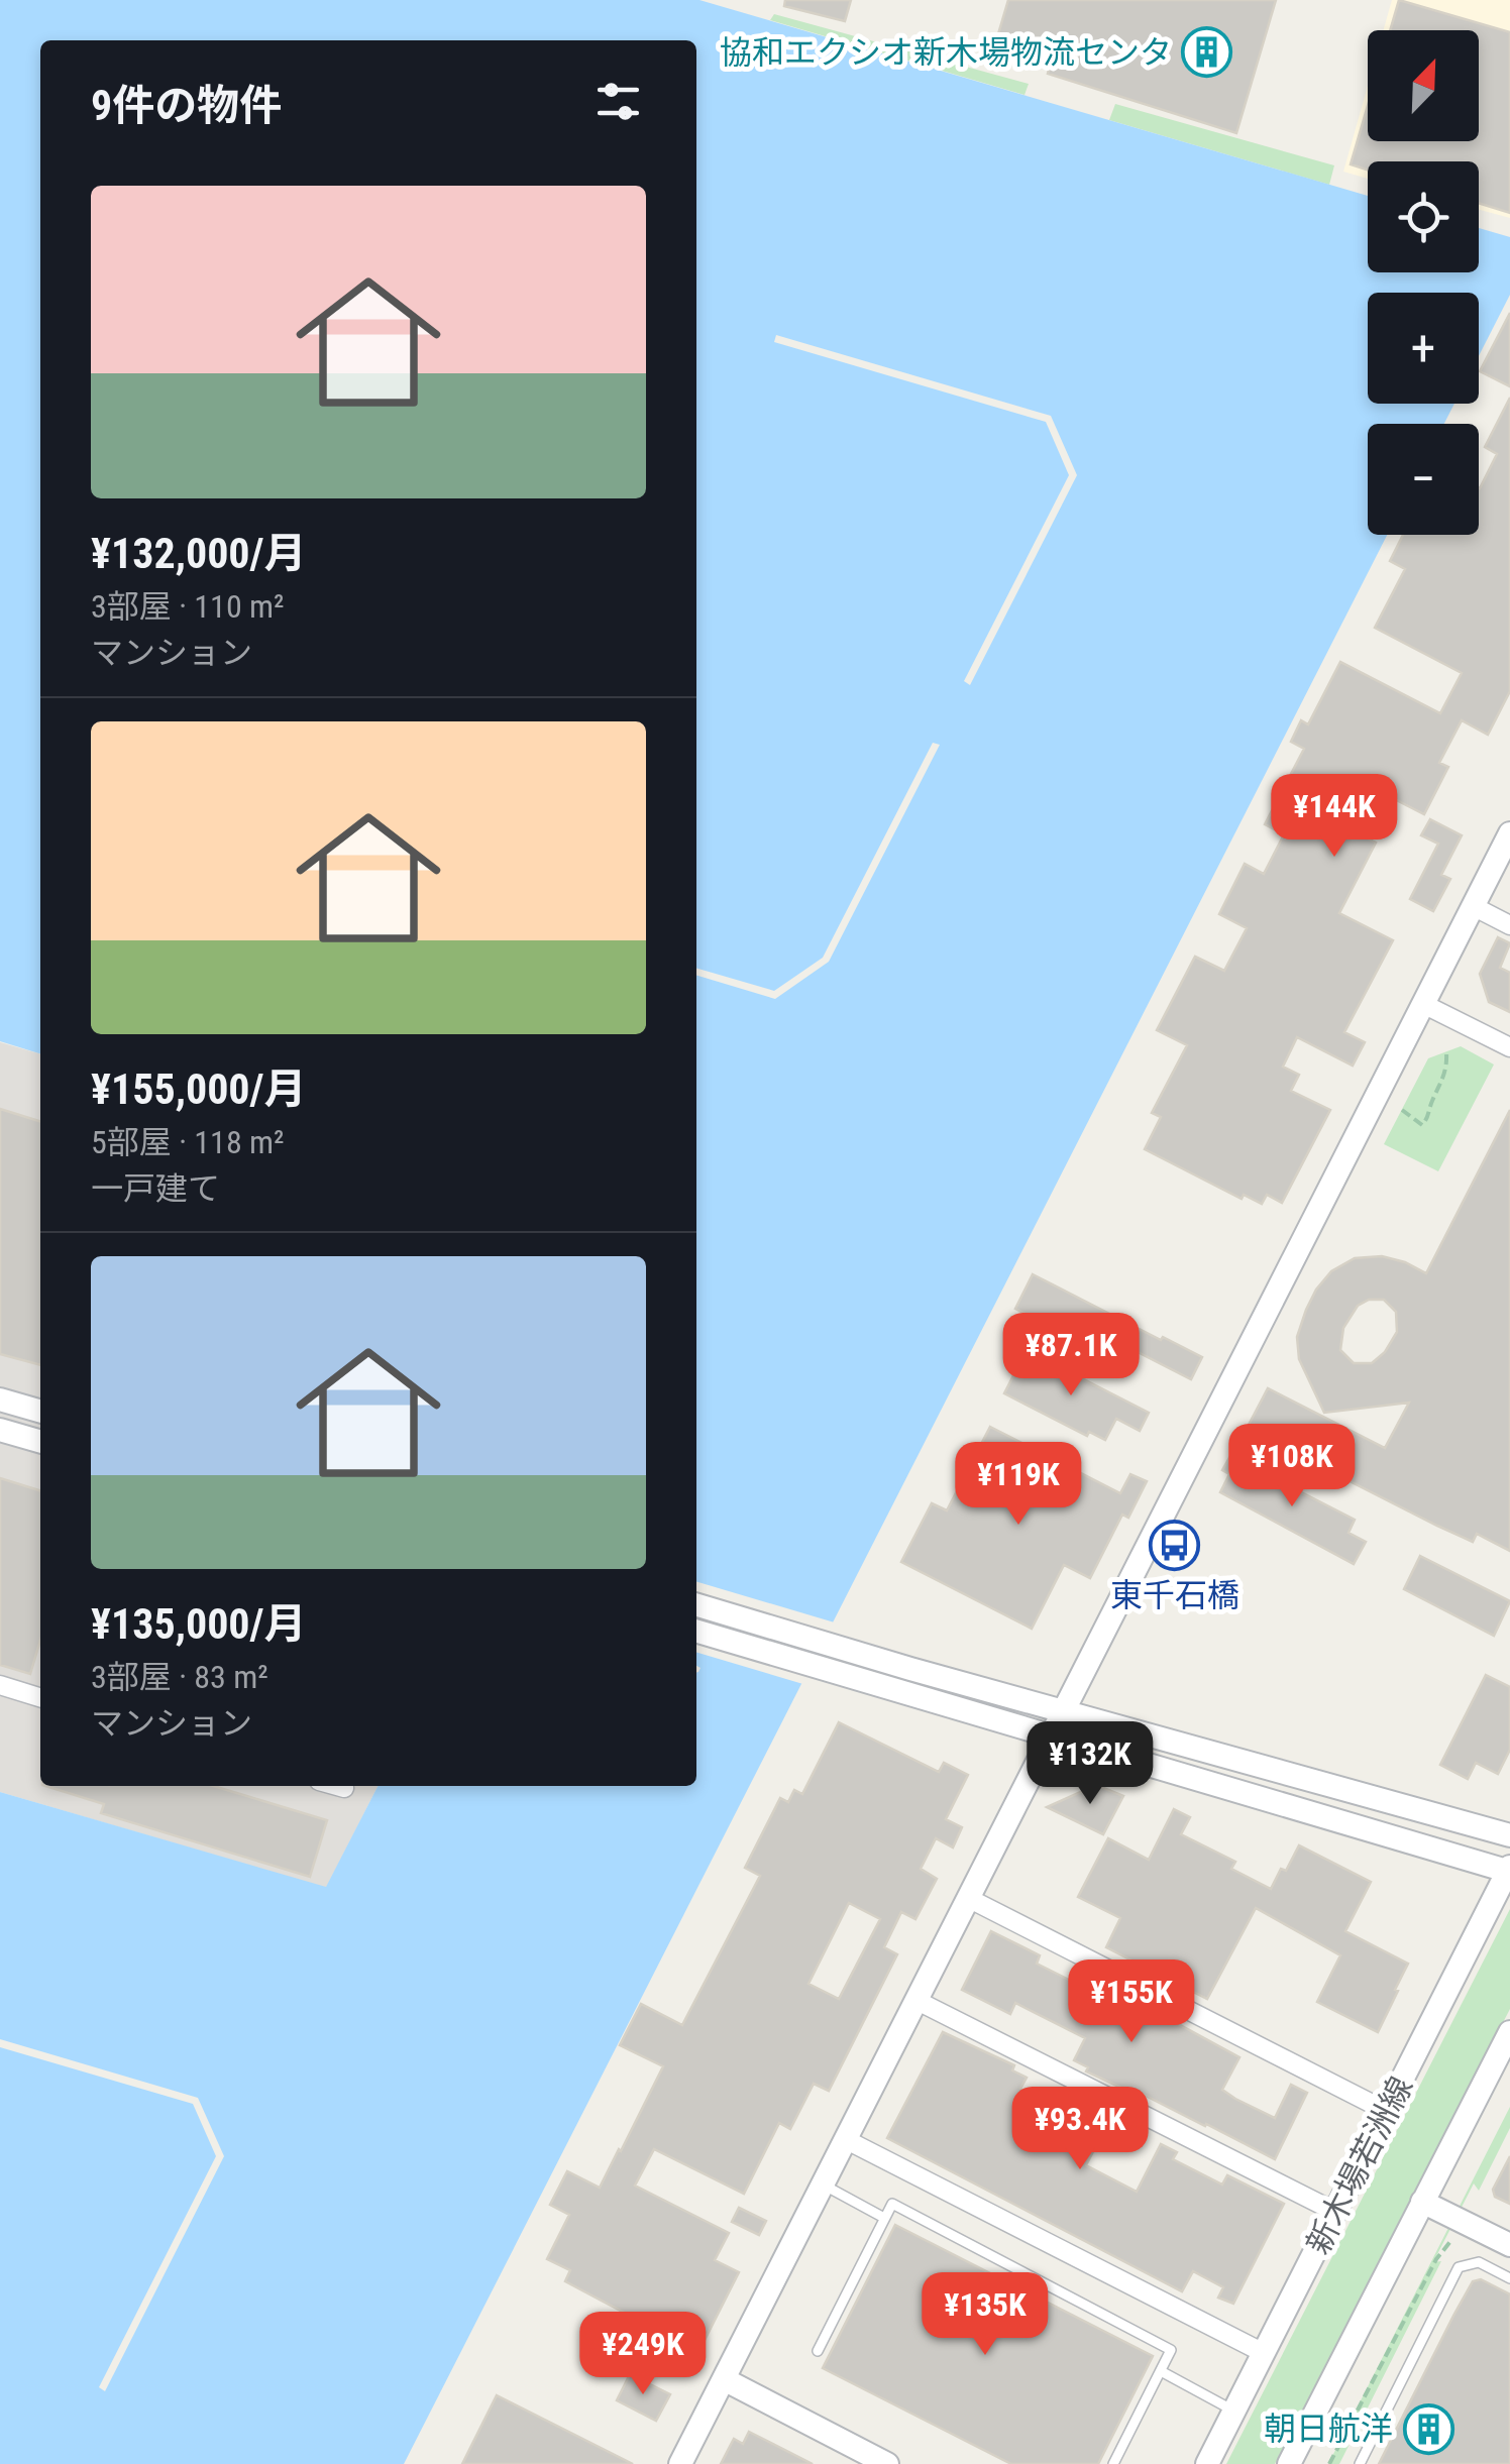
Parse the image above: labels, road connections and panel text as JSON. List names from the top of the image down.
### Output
{
  "streets": {
    "street": ["新木場若洲線"]
  },
  "places": {
    "building": ["協和エクシオ新木場物流センタ", "朝日航洋"],
    "bus stop": ["東千石橋"]
  },
  "north": "top right",
  "page": {
    "map_buttons": ["+", "−"],
    "heading": "9件の物件",
    "list": [
      {
        "name": "¥132,000/月",
        "note": "3部屋 · 110 m² · マンション"
      },
      {
        "name": "¥155,000/月",
        "note": "5部屋 · 118 m² · 一戸建て"
      },
      {
        "name": "¥135,000/月",
        "note": "3部屋 · 83 m² · マンション"
      }
    ],
    "price": [
      "¥144K",
      "¥87.1K",
      "¥108K",
      "¥119K",
      "¥132K",
      "¥155K",
      "¥93.4K",
      "¥135K",
      "¥249K"
    ]
  }
}
